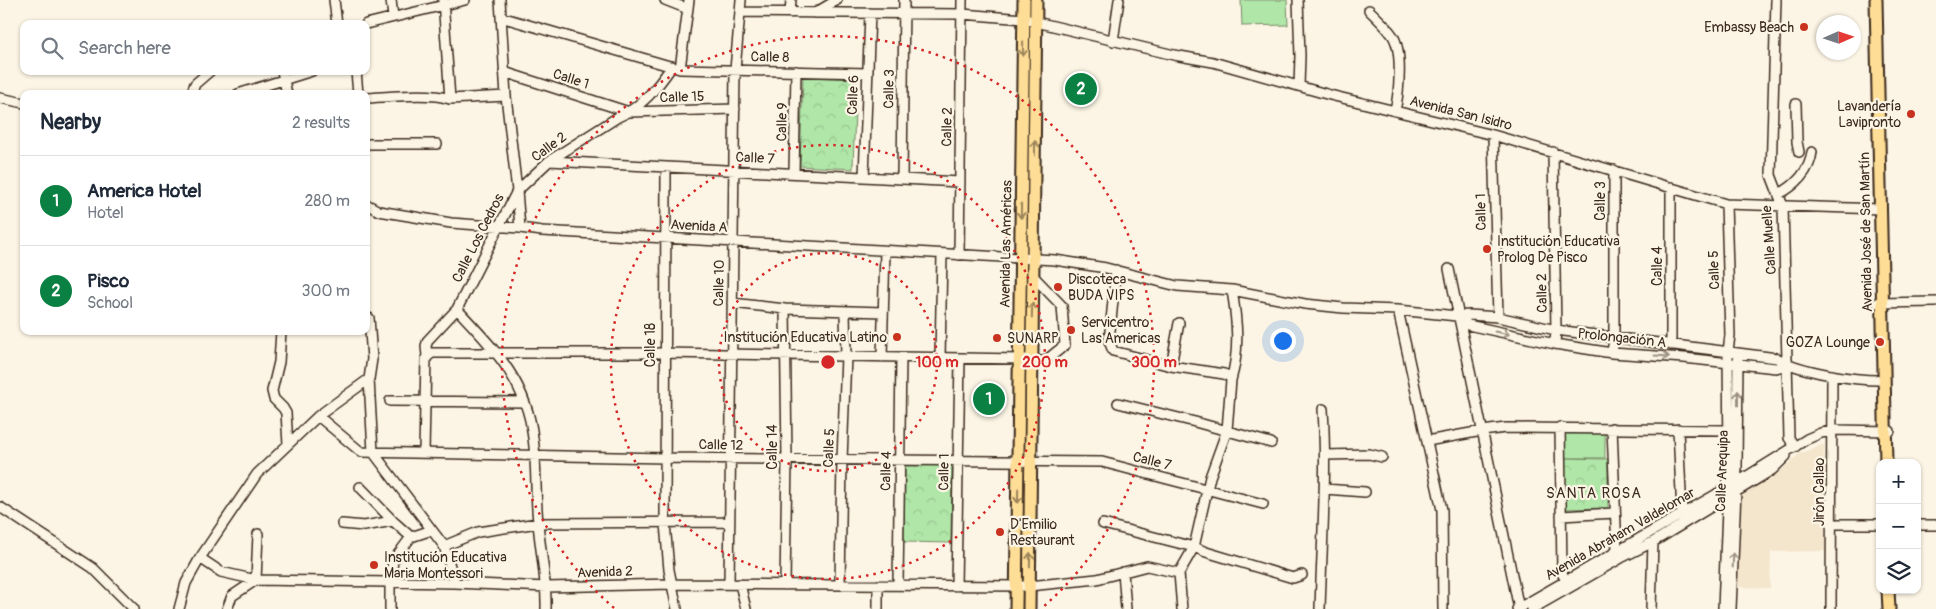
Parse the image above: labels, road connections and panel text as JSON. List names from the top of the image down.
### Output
{
  "streets": {
    "main road": ["Avenida José de San Martín", "Avenida Las Américas"],
    "street": [
      "Calle 8",
      "Calle 1",
      "Calle 3",
      "Calle 6",
      "Calle 15",
      "Avenida San Isidro",
      "Calle 9",
      "Calle 2",
      "Calle 7",
      "Avenida A",
      "Calle Los Cedros",
      "Calle Muelle",
      "Calle 4",
      "Calle 5",
      "Calle 10",
      "Prolongación A",
      "Calle 18",
      "Calle 12",
      "Calle 14",
      "Calle Arequipa",
      "Jirón Callao",
      "Avenida Abraham Valdelomar",
      "Avenida 2"
    ]
  },
  "crossings": [
    ["Calle 8", "Calle 6"],
    ["Calle 8", "Calle 9"],
    ["Calle 8", "Calle 2"],
    ["Calle 8", "Calle Los Cedros"],
    ["Calle 8", "Calle 10"],
    ["Calle 1", "Calle 15"],
    ["Calle 1", "Avenida San Isidro"],
    ["Calle 1", "Calle 2"],
    ["Calle 1", "Calle Los Cedros"],
    ["Calle 1", "Prolongación A"],
    ["Calle 1", "Calle 12"],
    ["Calle 1", "Avenida 2"],
    ["Calle 3", "Avenida San Isidro"],
    ["Calle 3", "Calle 7"],
    ["Calle 3", "Prolongación A"],
    ["Calle 6", "Calle 7"],
    ["Calle 15", "Calle 2"],
    ["Calle 15", "Calle 10"],
    ["Avenida San Isidro", "Calle 2"],
    ["Avenida San Isidro", "Avenida José de San Martín"],
    ["Avenida San Isidro", "Calle Muelle"],
    ["Avenida San Isidro", "Avenida Las Américas"],
    ["Avenida San Isidro", "Calle 4"],
    ["Avenida San Isidro", "Calle 5"],
    ["Calle 9", "Calle 7"],
    ["Calle 2", "Calle 7"],
    ["Calle 2", "Avenida A"],
    ["Calle 2", "Calle Los Cedros"],
    ["Calle 2", "Prolongación A"],
    ["Calle 7", "Avenida Las Américas"],
    ["Calle 7", "Calle 10"],
    ["Calle 7", "Calle 18"],
    ["Calle 7", "Calle 12"],
    ["Avenida A", "Calle Los Cedros"],
    ["Avenida A", "Avenida Las Américas"],
    ["Avenida A", "Calle 10"],
    ["Avenida A", "Prolongación A"],
    ["Avenida A", "Calle 18"],
    ["Avenida José de San Martín", "Prolongación A"],
    ["Calle Los Cedros", "Calle 12"],
    ["Calle Muelle", "Prolongación A"],
    ["Avenida Las Américas", "Calle 12"],
    ["Avenida Las Américas", "Avenida 2"],
    ["Calle 4", "Prolongación A"],
    ["Calle 4", "Calle 12"],
    ["Calle 4", "Avenida 2"],
    ["Calle 5", "Calle 12"],
    ["Calle 5", "Calle Arequipa"],
    ["Calle 5", "Avenida 2"],
    ["Calle 10", "Calle 12"],
    ["Calle 10", "Avenida 2"],
    ["Prolongación A", "Calle Arequipa"],
    ["Prolongación A", "Jirón Callao"],
    ["Calle 18", "Calle 12"],
    ["Calle 18", "Avenida 2"],
    ["Calle 12", "Calle 14"],
    ["Calle 14", "Avenida 2"],
    ["Calle Arequipa", "Avenida Abraham Valdelomar"]
  ],
  "districts": ["SANTA ROSA"],
  "places": [
    "Embassy Beach",
    "Lavandería Lavipronto",
    "Institución Educativa Prolog De Pisco",
    "Discoteca BUDA VIPS",
    "Servicentro Las Americas",
    "Institución Educativa Latino",
    "SUNARP",
    "GOZA Lounge",
    "D'Emilio Restaurant",
    "Institución Educativa Maria Montessori"
  ],
  "north": "right",
  "page": {
    "search": "Search here",
    "pins": ["2", "1"],
    "heading": ["Nearby", "2 results"],
    "list": [
      {
        "mark": "1",
        "name": "America Hotel",
        "note": "Hotel",
        "value": "280 m"
      },
      {
        "mark": "2",
        "name": "Pisco",
        "note": "School",
        "value": "300 m"
      }
    ],
    "map_buttons": ["+", "−"]
  },
  "rings": ["100 m", "200 m", "300 m"]
}
